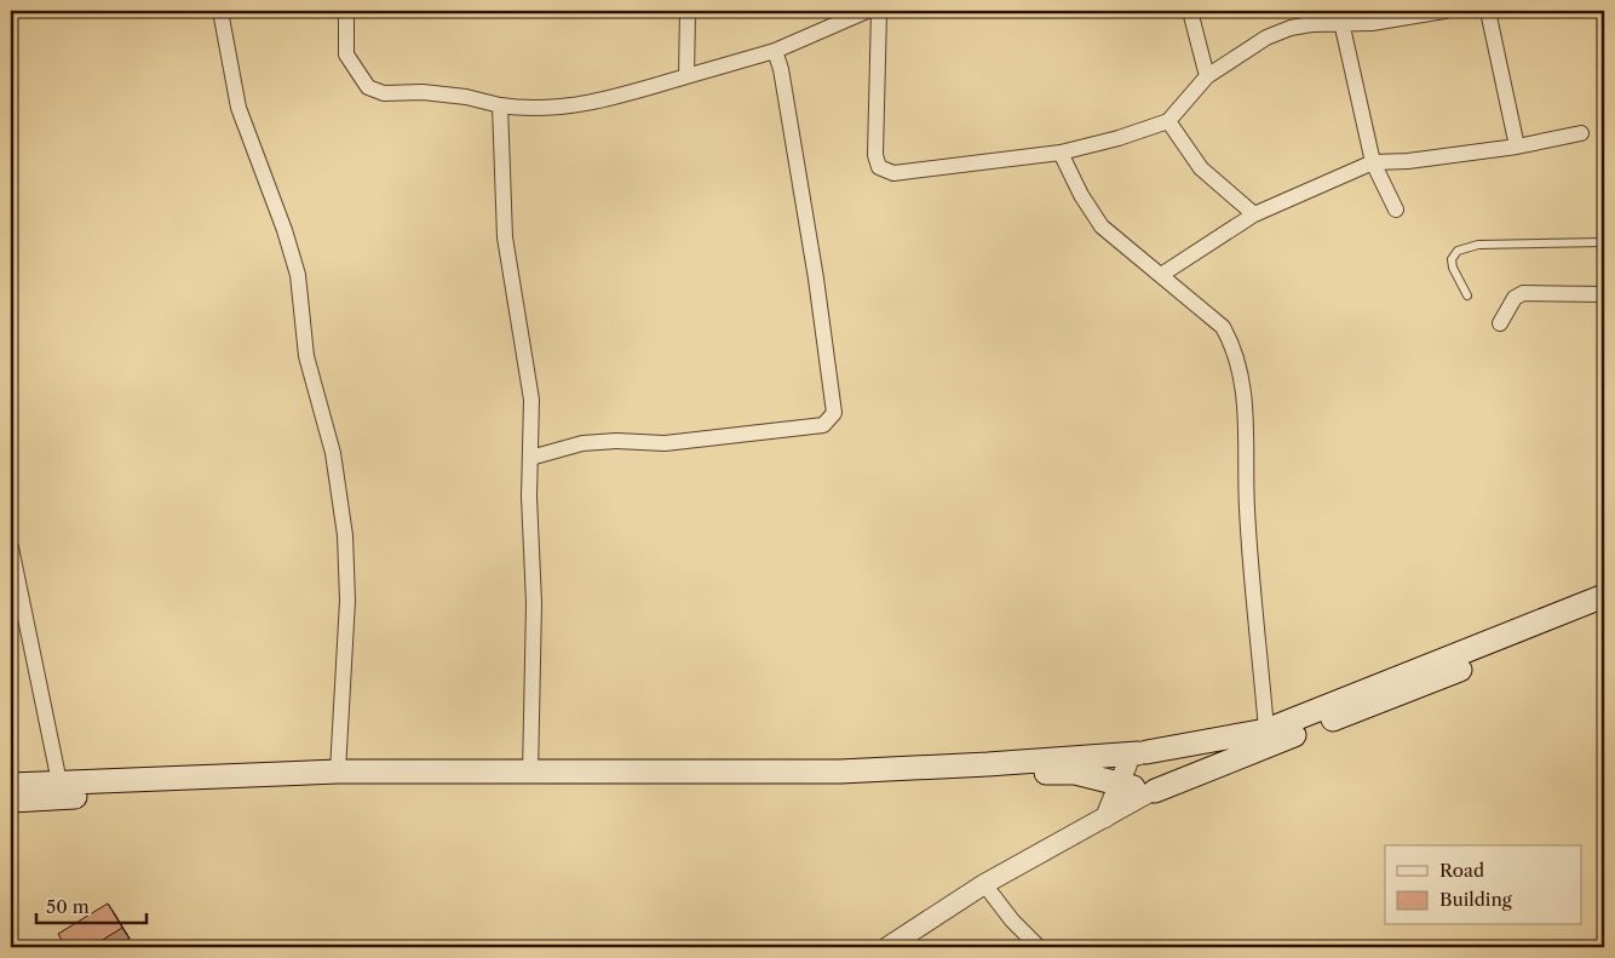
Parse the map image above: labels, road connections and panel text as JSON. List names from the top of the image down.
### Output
{
  "legend": ["Road", "Building"],
  "scale_bar": "50 m"
}
